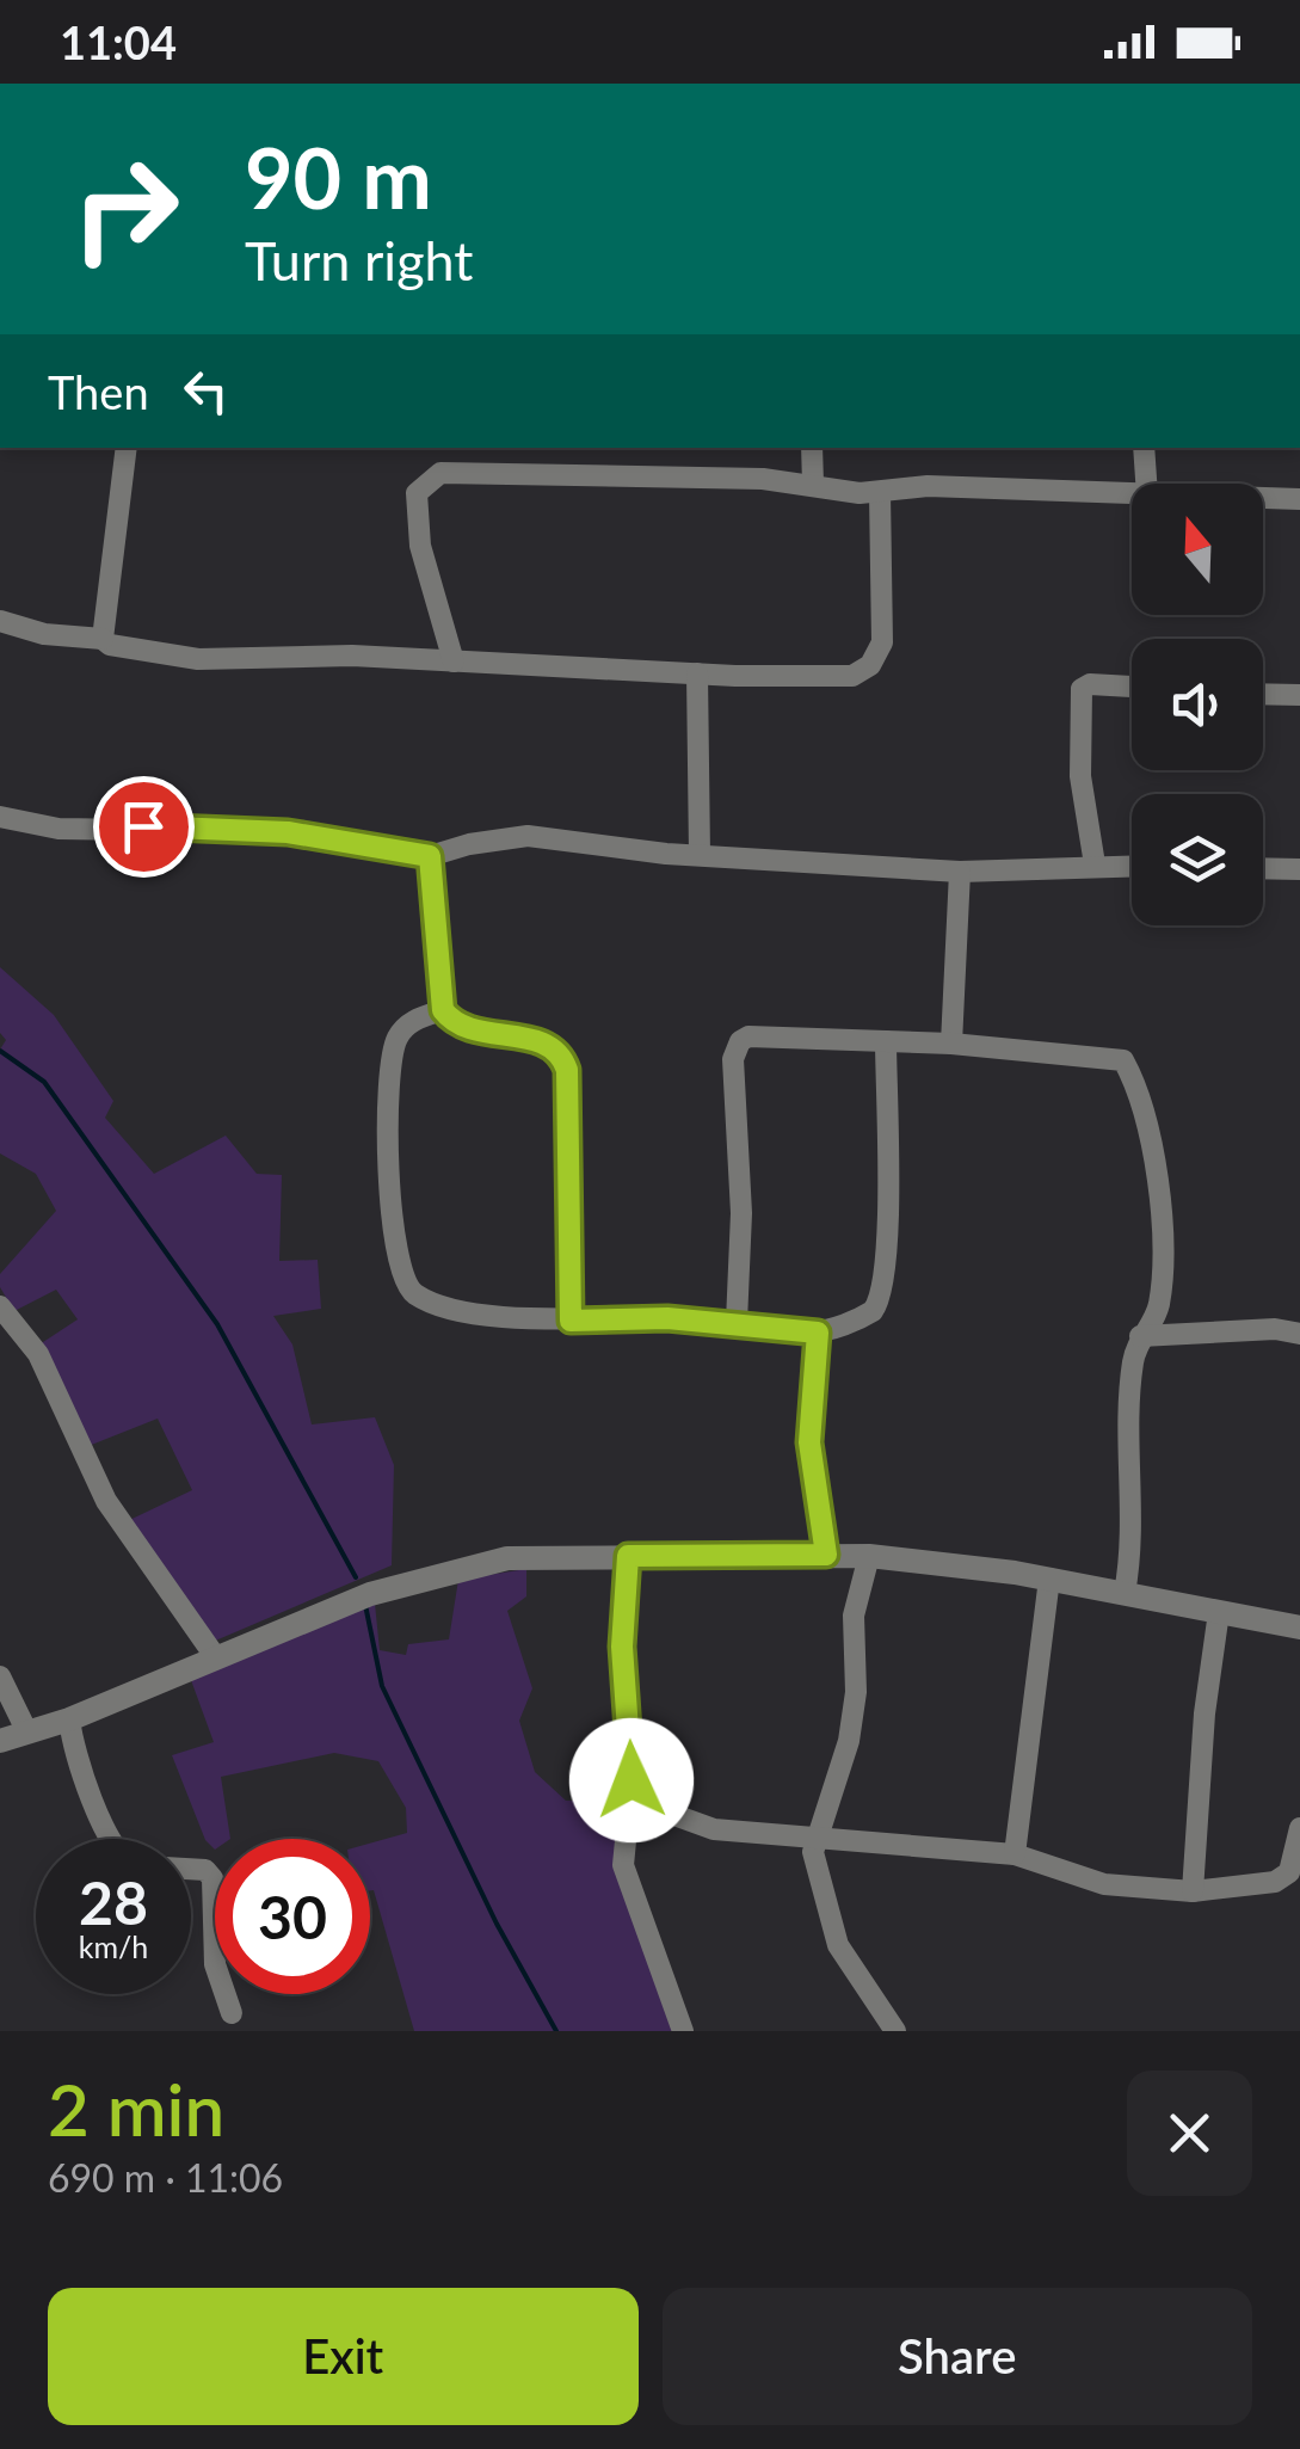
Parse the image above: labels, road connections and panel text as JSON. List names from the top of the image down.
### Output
{
  "north": "top",
  "page": {
    "status": "11:04",
    "turn": ["90 m", "Turn right"],
    "then": "Then",
    "speed": "28 km/h",
    "limit": "30",
    "heading": ["2 min", "690 m · 11:06"],
    "buttons": ["Exit", "Share"]
  }
}
